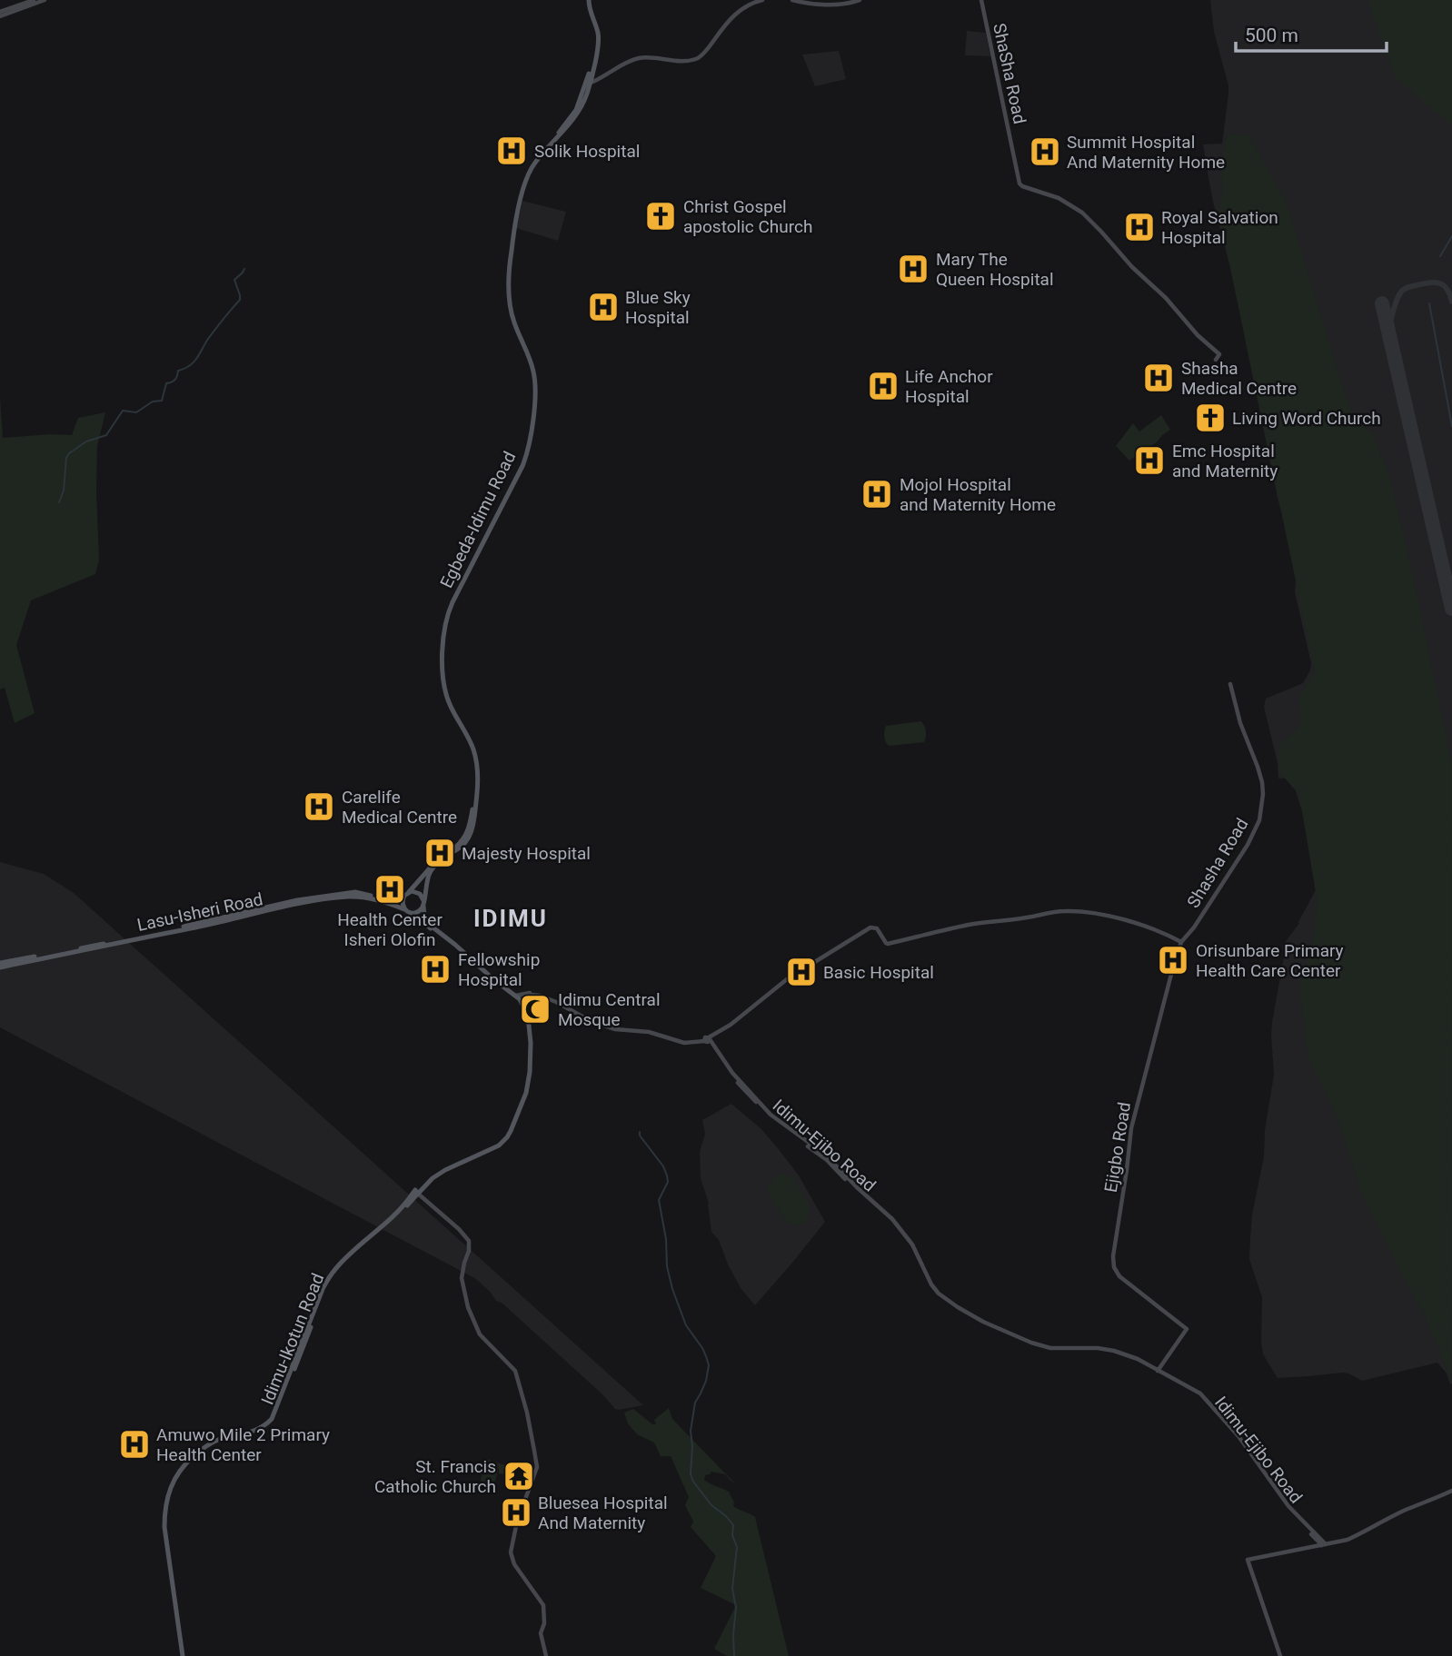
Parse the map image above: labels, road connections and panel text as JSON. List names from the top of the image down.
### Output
{
  "streets": {
    "main road": ["Egbeda-Idimu Road", "Lasu-Isheri Road", "Idimu-Ikotun Road"],
    "street": [
      "ShaSha Road",
      "Shasha Road",
      "Idimu-Ejibo Road",
      "Ejigbo Road"
    ]
  },
  "crossings": [
    ["Egbeda-Idimu Road", "Lasu-Isheri Road"],
    ["Egbeda-Idimu Road", "Idimu-Ikotun Road"],
    ["Shasha Road", "Ejigbo Road"],
    ["Lasu-Isheri Road", "Idimu-Ikotun Road"],
    ["Idimu-Ejibo Road", "Ejigbo Road"]
  ],
  "districts": ["IDIMU"],
  "places": {
    "hospital": [
      "Solik Hospital",
      "Summit Hospital And Maternity Home",
      "Royal Salvation Hospital",
      "Mary The Queen Hospital",
      "Blue Sky Hospital",
      "Shasha Medical Centre",
      "Life Anchor Hospital",
      "Emc Hospital and Maternity",
      "Mojol Hospital and Maternity Home",
      "Carelife Medical Centre",
      "Majesty Hospital",
      "Health Center Isheri Olofin",
      "Orisunbare Primary Health Care Center",
      "Fellowship Hospital",
      "Basic Hospital",
      "Amuwo Mile 2 Primary Health Center",
      "Bluesea Hospital And Maternity"
    ],
    "church": ["Christ Gospel apostolic Church", "Living Word Church"],
    "mosque": ["Idimu Central Mosque"],
    "temple": ["St. Francis Catholic Church"]
  },
  "scale_bar": "500 m"
}
